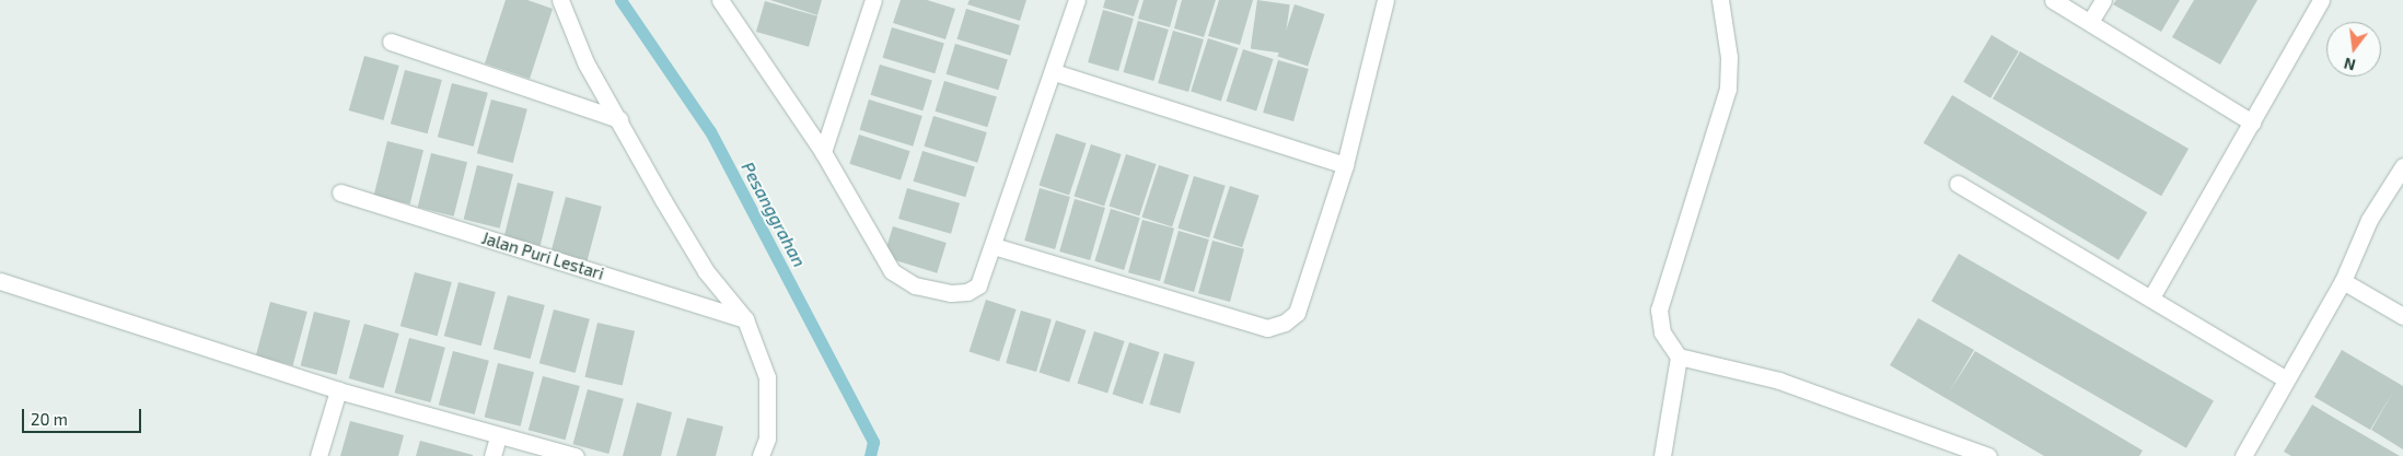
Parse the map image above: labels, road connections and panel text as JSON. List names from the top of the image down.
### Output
{
  "streets": {
    "street": ["Jalan Puri Lestari"]
  },
  "water": ["Pesanggrahan"],
  "scale_bar": "20 m",
  "north": "bottom"
}
